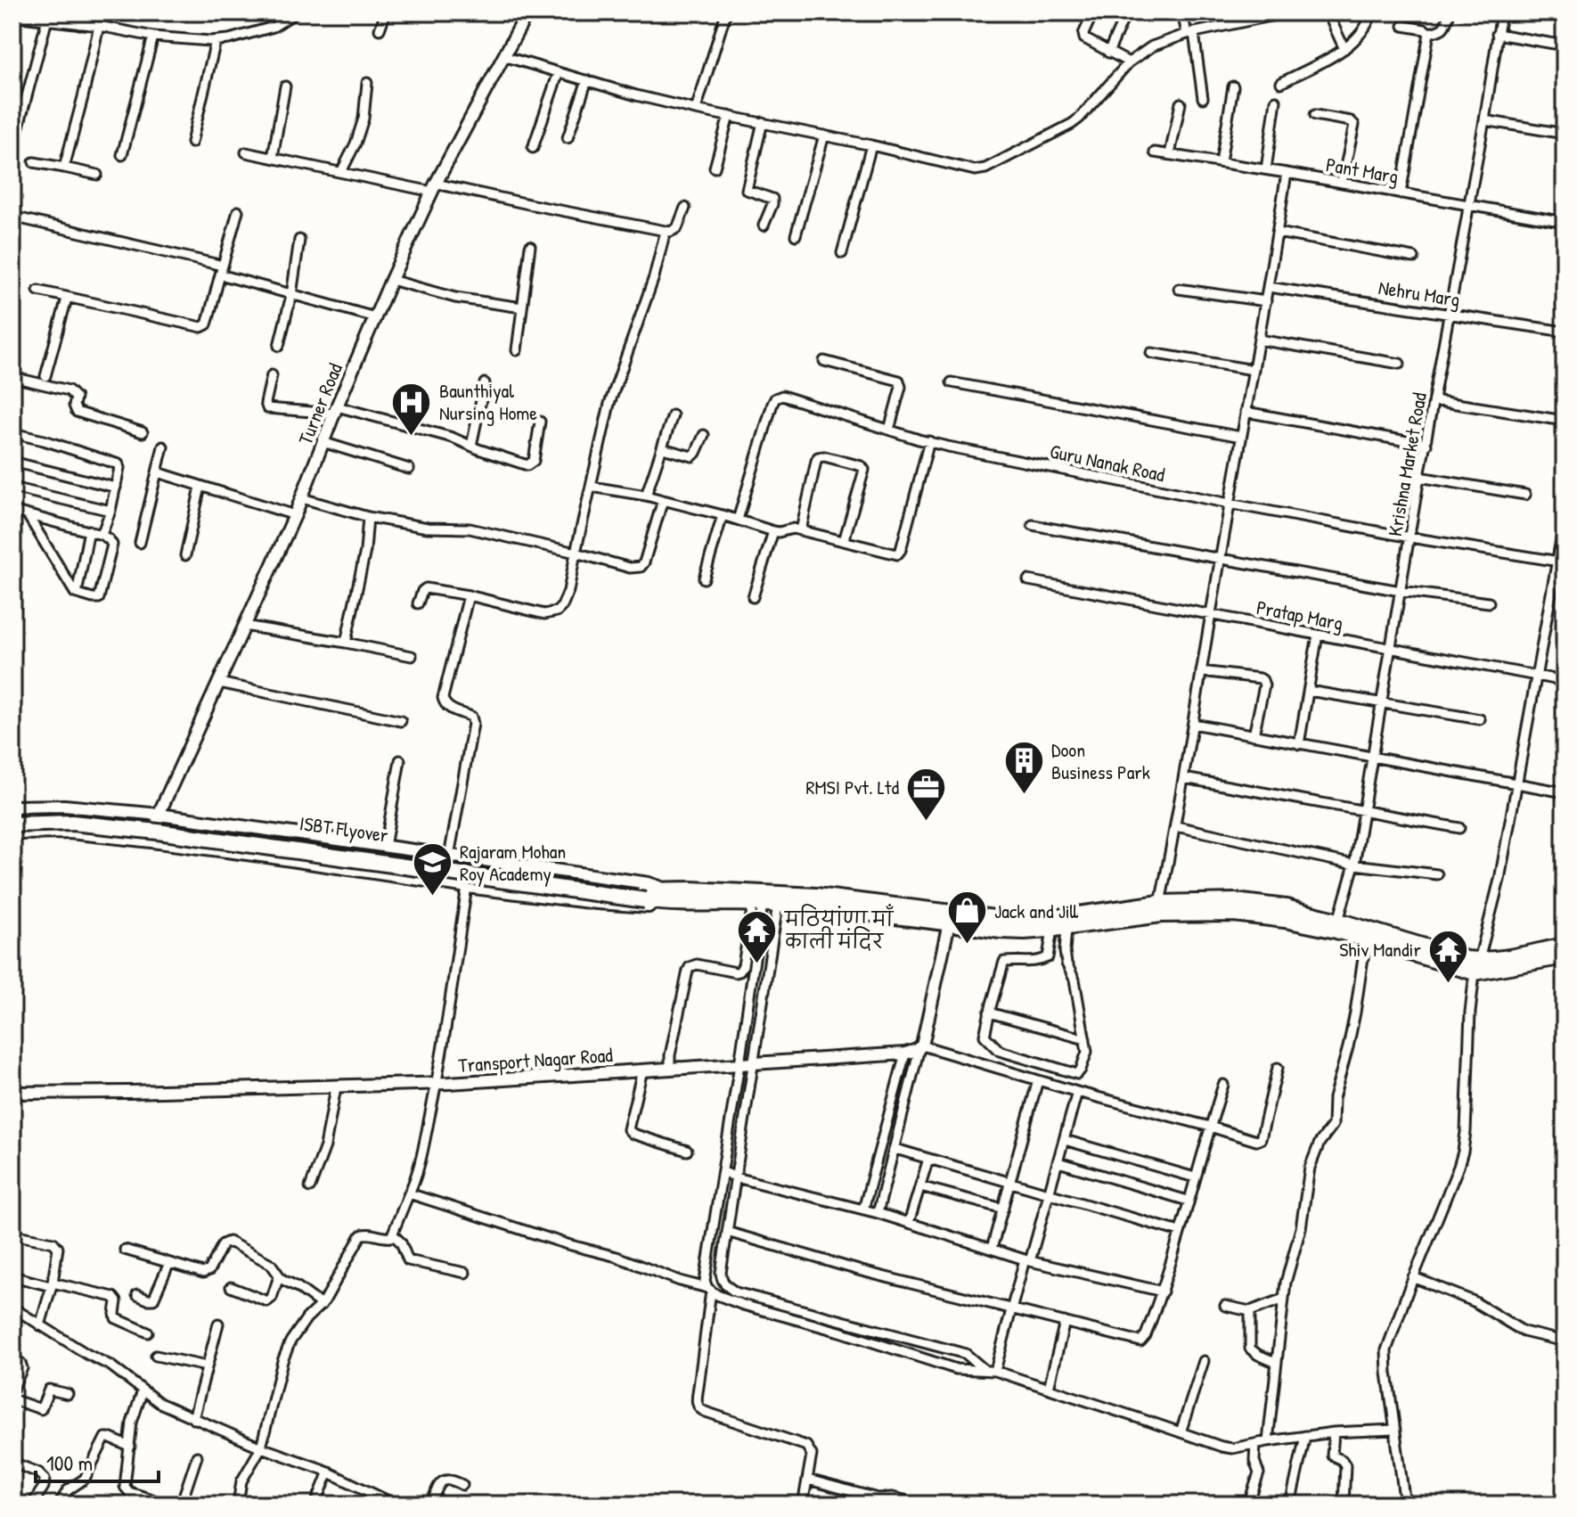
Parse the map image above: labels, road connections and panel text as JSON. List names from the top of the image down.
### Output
{
  "streets": {
    "highway": ["ISBT Flyover"],
    "main road": ["Turner Road", "Transport Nagar Road"],
    "street": [
      "Pant Marg",
      "Nehru Marg",
      "Guru Nanak Road",
      "Krishna Market Road",
      "Pratap Marg"
    ]
  },
  "crossings": [
    ["Pant Marg", "Krishna Market Road"],
    ["Nehru Marg", "Krishna Market Road"],
    ["Guru Nanak Road", "Krishna Market Road"],
    ["Krishna Market Road", "Pratap Marg"]
  ],
  "places": {
    "hospital": ["Baunthiyal Nursing Home"],
    "building": ["Doon Business Park"],
    "office": ["RMSI Pvt. Ltd"],
    "school or university": ["Rajaram Mohan Roy Academy"],
    "shop": ["Jack and Jill"],
    "temple": ["मठियांणा माँ काली मंदिर", "Shiv Mandir"]
  },
  "scale_bar": "100 m"
}
